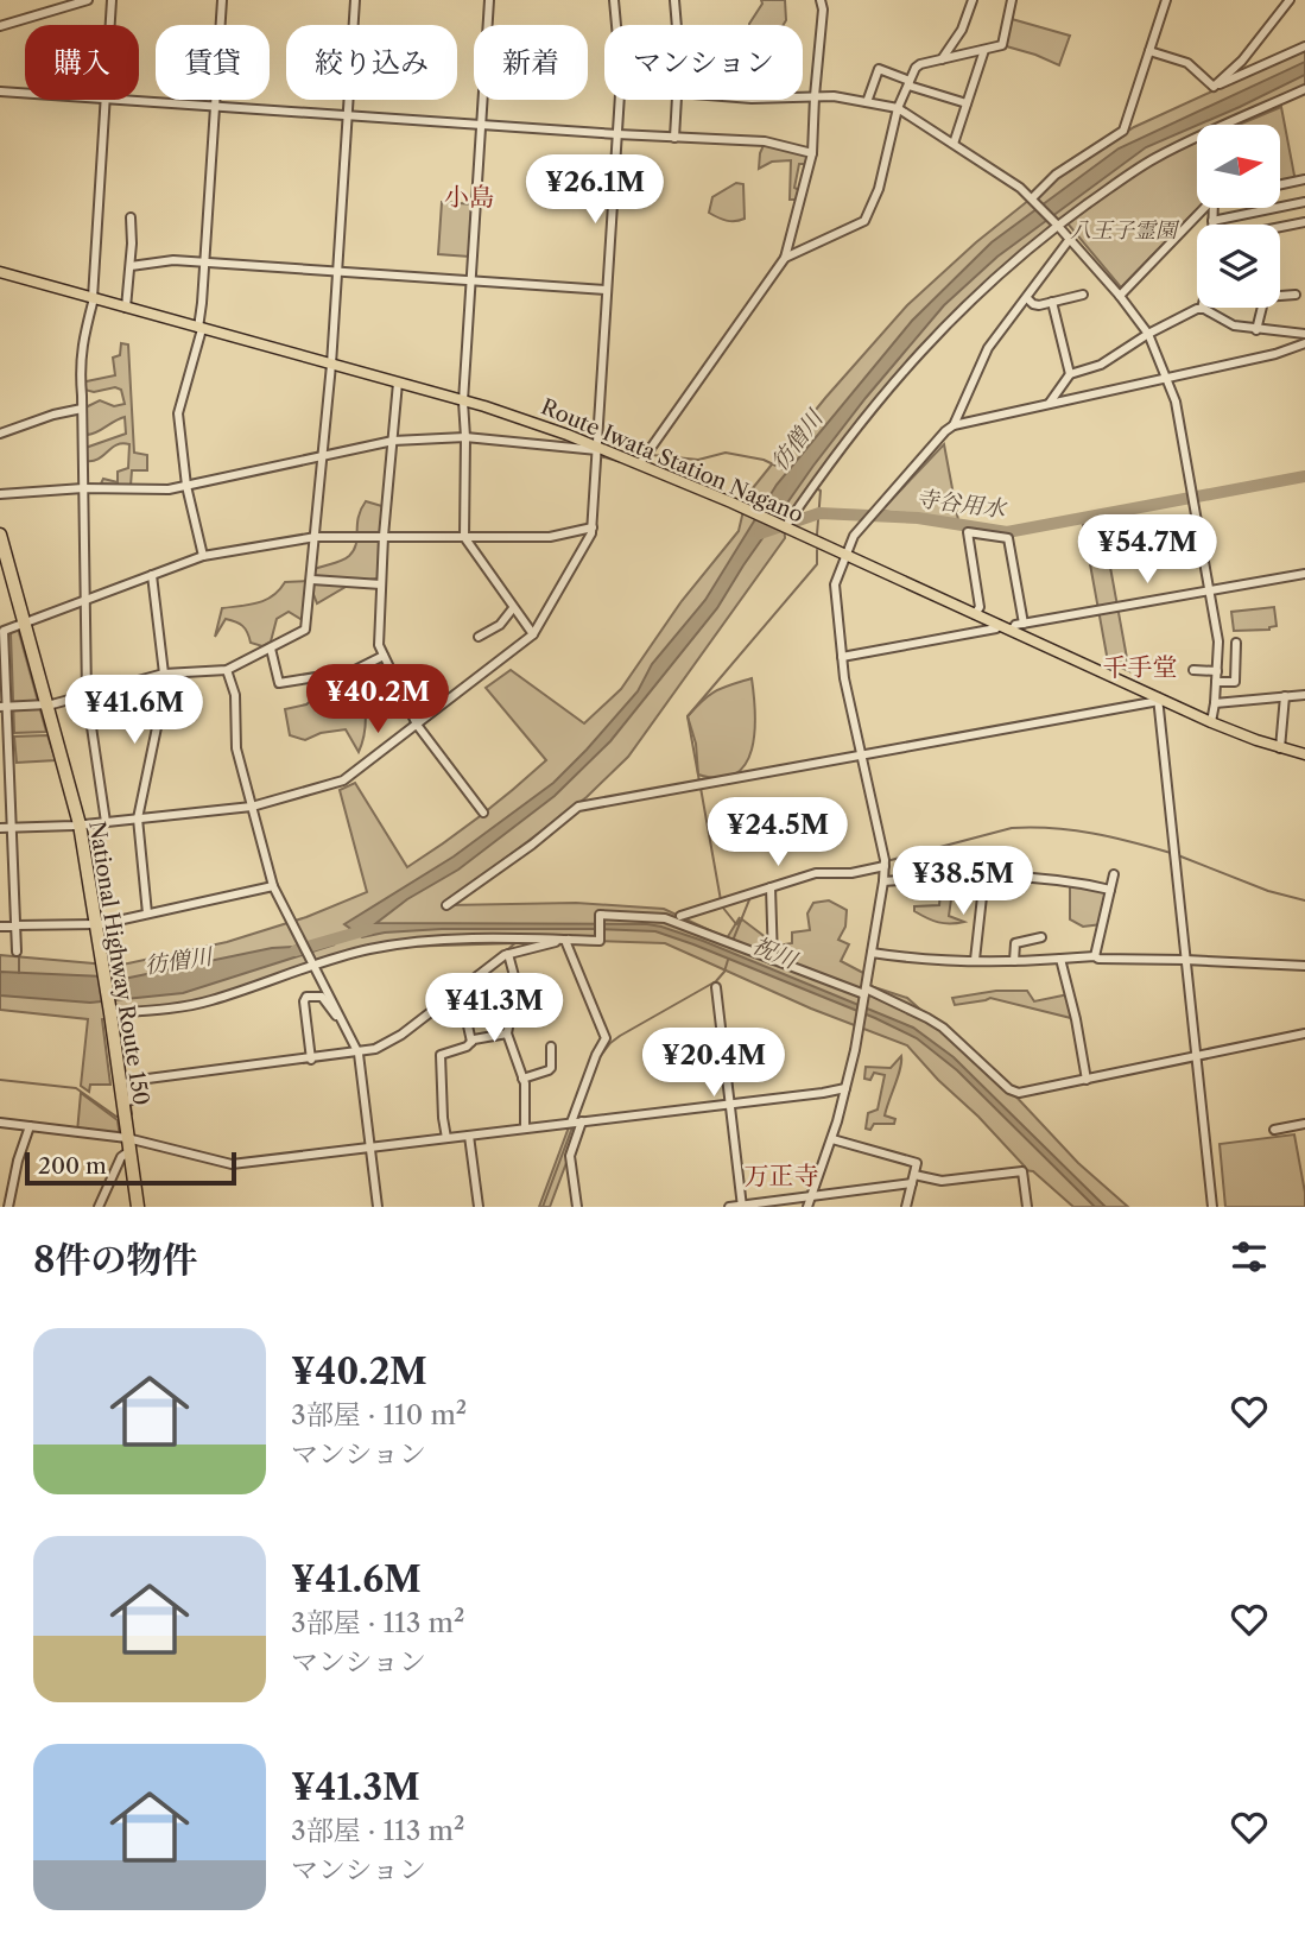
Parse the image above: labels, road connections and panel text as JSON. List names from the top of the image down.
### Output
{
  "streets": {
    "highway": ["National Highway Route 150"],
    "main road": ["Route Iwata Station Nagano"]
  },
  "districts": ["小島", "千手堂", "万正寺"],
  "water": ["彷僧川", "寺谷用水", "祝川"],
  "parks": ["八王子霊園"],
  "scale_bar": "200 m",
  "north": "right",
  "page": {
    "chip": [
      "購入",
      "賃貸",
      "絞り込み",
      "新着",
      "マンション"
    ],
    "price": [
      "¥26.1M",
      "¥54.7M",
      "¥40.2M",
      "¥41.6M",
      "¥24.5M",
      "¥38.5M",
      "¥41.3M",
      "¥20.4M"
    ],
    "scale": "200 m",
    "heading": "8件の物件",
    "list": [
      {
        "name": "¥40.2M",
        "note": "3部屋 · 110 m² · マンション"
      },
      {
        "name": "¥41.6M",
        "note": "3部屋 · 113 m² · マンション"
      },
      {
        "name": "¥41.3M",
        "note": "3部屋 · 113 m² · マンション"
      }
    ]
  }
}
